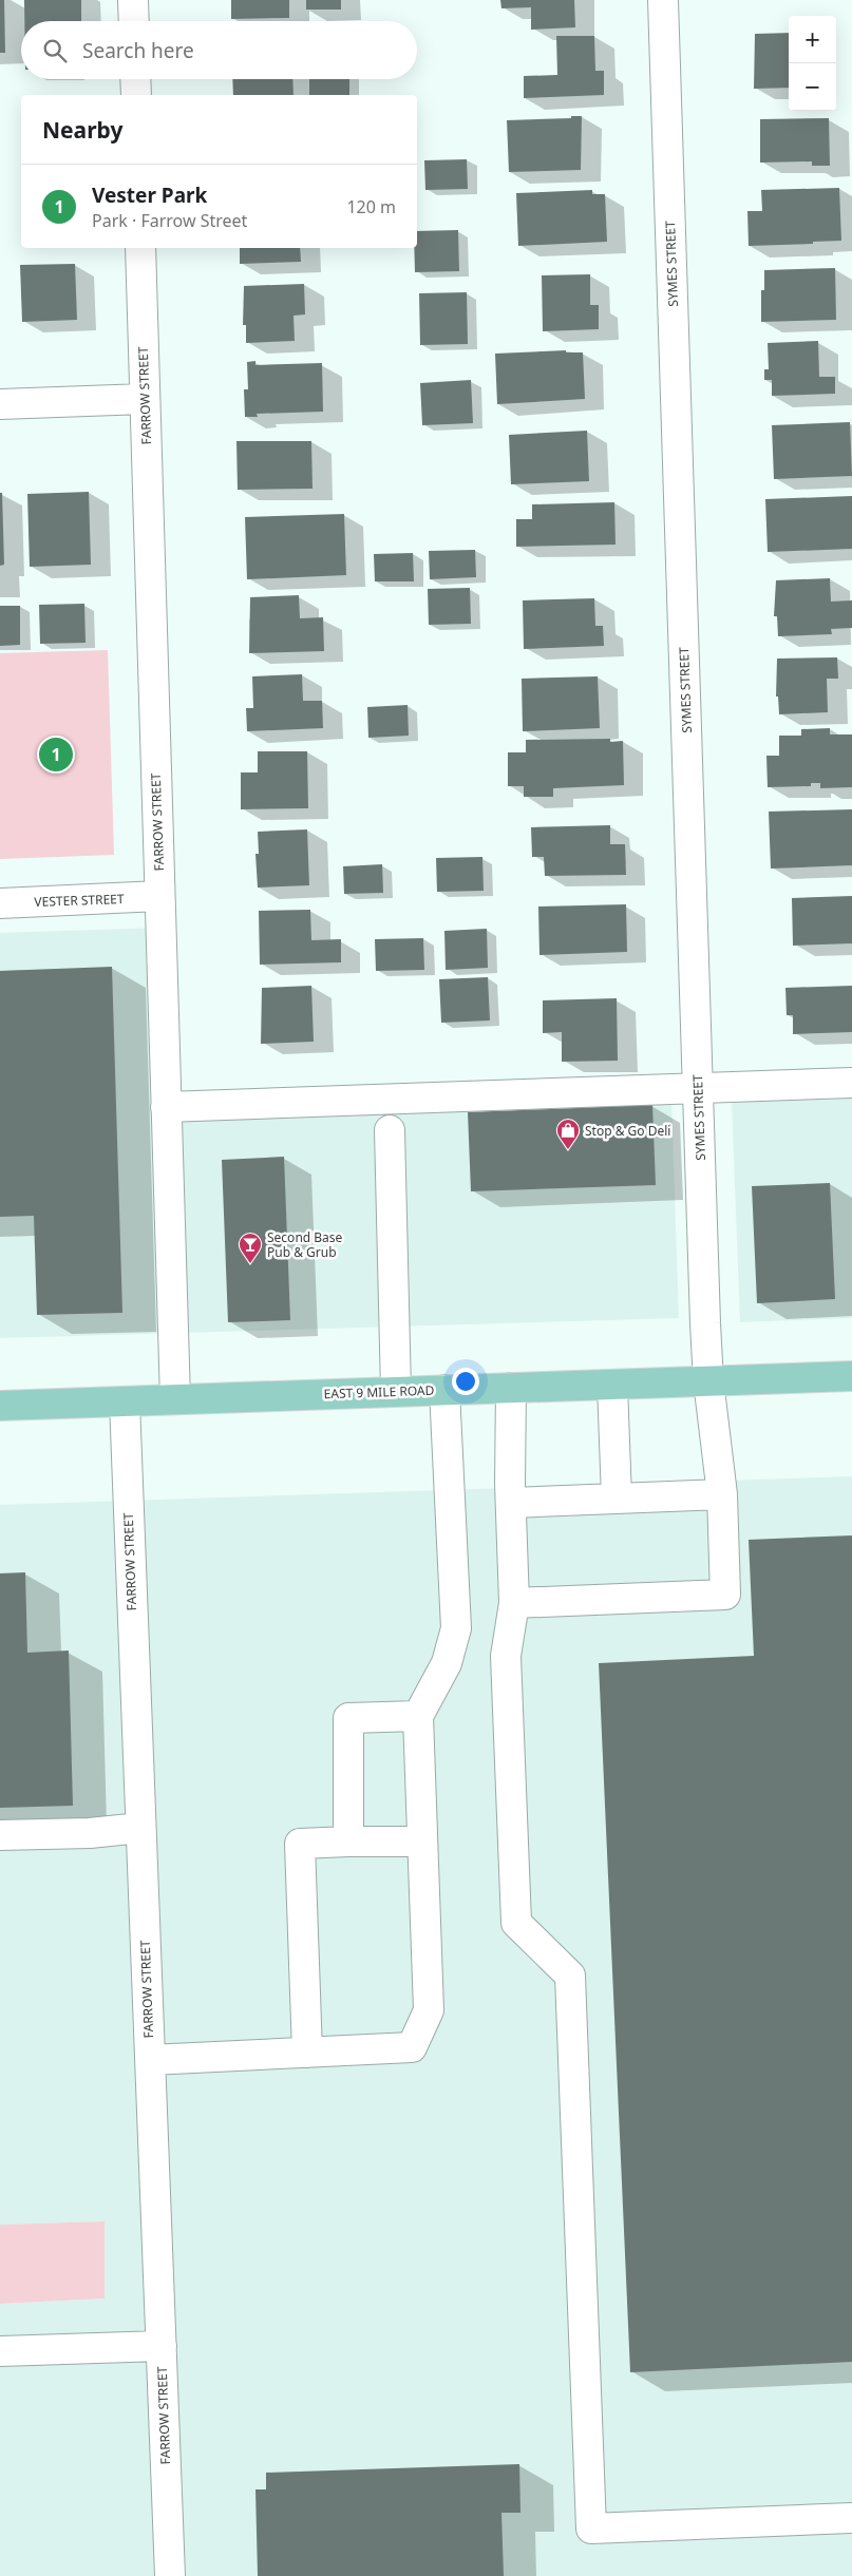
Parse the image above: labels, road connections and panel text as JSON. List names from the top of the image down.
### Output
{
  "streets": {
    "main road": ["EAST 9 MILE ROAD"],
    "street": ["SYMES STREET", "FARROW STREET", "VESTER STREET"]
  },
  "crossings": [
    ["SYMES STREET", "EAST 9 MILE ROAD"],
    ["FARROW STREET", "VESTER STREET"],
    ["FARROW STREET", "EAST 9 MILE ROAD"]
  ],
  "places": {
    "shop": ["Stop & Go Deli"],
    "bar": ["Second Base Pub & Grub"]
  },
  "page": {
    "map_buttons": ["+", "−"],
    "search": "Search here",
    "heading": "Nearby",
    "list": [
      {
        "mark": "1",
        "name": "Vester Park",
        "note": "Park · Farrow Street",
        "value": "120 m"
      }
    ],
    "pins": "1"
  }
}
